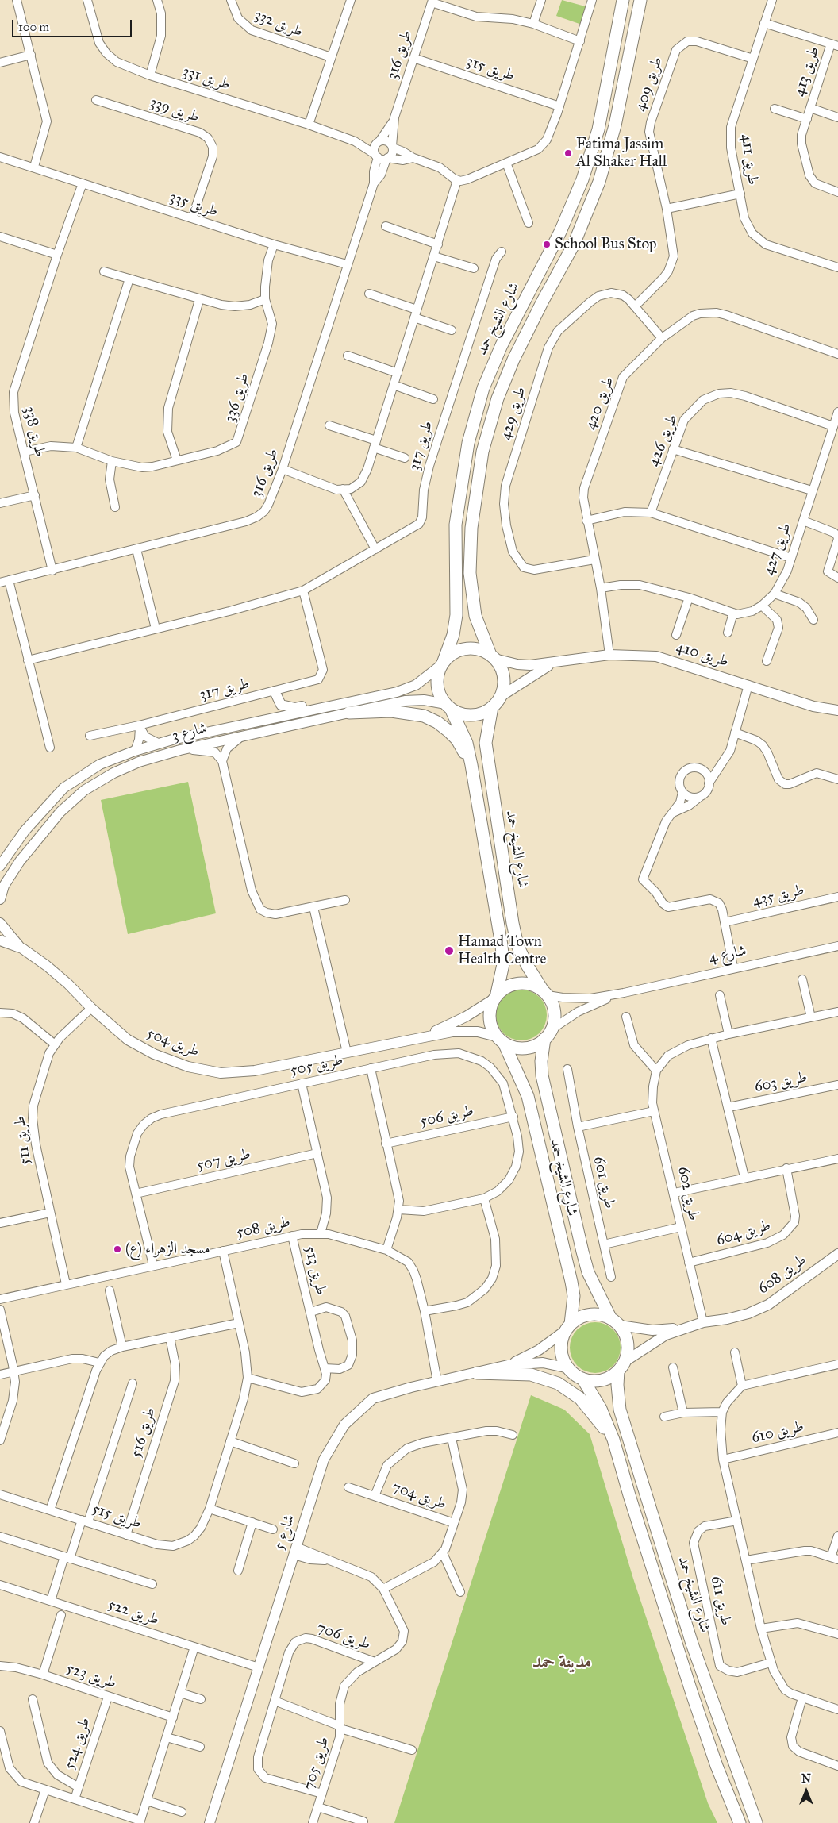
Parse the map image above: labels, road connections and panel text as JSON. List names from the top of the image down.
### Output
{
  "streets": {
    "main road": ["شارع الشيخ حمد"],
    "street": [
      "طريق 332",
      "طريق 316",
      "طريق 315",
      "طريق 413",
      "طريق 331",
      "طريق 409",
      "طريق 339",
      "طريق 411",
      "طريق 335",
      "طريق 336",
      "طريق 420",
      "طريق 429",
      "طريق 338",
      "طريق 426",
      "طريق 317",
      "طريق 427",
      "طريق 410",
      "شارع 3",
      "طريق 435",
      "شارع 4",
      "طريق 504",
      "طريق 505",
      "طريق 603",
      "طريق 506",
      "طريق 511",
      "طريق 507",
      "طريق 601",
      "طريق 602",
      "طريق 508",
      "طريق 604",
      "طريق 513",
      "طريق 608",
      "طريق 516",
      "طريق 610",
      "طريق 704",
      "طريق 515",
      "شارع 5",
      "طريق 611",
      "طريق 522",
      "طريق 706",
      "طريق 523",
      "طريق 524",
      "طريق 705"
    ]
  },
  "crossings": [
    ["طريق 316", "طريق 315"],
    ["طريق 316", "طريق 331"],
    ["طريق 316", "طريق 335"],
    ["طريق 316", "طريق 338"],
    ["طريق 409", "طريق 411"],
    ["طريق 409", "طريق 429"],
    ["طريق 339", "طريق 335"],
    ["طريق 335", "طريق 336"],
    ["طريق 335", "طريق 338"],
    ["شارع الشيخ حمد", "طريق 410"],
    ["شارع الشيخ حمد", "شارع 3"],
    ["شارع الشيخ حمد", "شارع 4"],
    ["شارع الشيخ حمد", "طريق 504"],
    ["شارع الشيخ حمد", "طريق 608"],
    ["شارع الشيخ حمد", "شارع 5"],
    ["طريق 336", "طريق 338"],
    ["طريق 420", "طريق 429"],
    ["طريق 420", "طريق 427"],
    ["طريق 420", "طريق 410"],
    ["طريق 426", "طريق 427"],
    ["طريق 410", "شارع 3"],
    ["شارع 4", "طريق 504"],
    ["طريق 504", "طريق 511"],
    ["طريق 505", "طريق 506"],
    ["طريق 505", "طريق 507"],
    ["طريق 505", "طريق 508"],
    ["طريق 511", "طريق 508"],
    ["طريق 602", "طريق 604"],
    ["طريق 602", "طريق 608"],
    ["طريق 508", "طريق 513"],
    ["طريق 508", "طريق 515"],
    ["طريق 508", "شارع 5"],
    ["طريق 513", "طريق 515"],
    ["طريق 608", "شارع 5"],
    ["طريق 516", "طريق 515"],
    ["شارع 5", "طريق 522"],
    ["شارع 5", "طريق 705"],
    ["طريق 706", "طريق 705"],
    ["طريق 523", "طريق 524"]
  ],
  "districts": ["مدينة حمد"],
  "places": [
    "Fatima Jassim Al Shaker Hall",
    "School Bus Stop",
    "Hamad Town Health Centre",
    "مسجد الزهراء (ع)"
  ],
  "scale_bar": "100 m",
  "north": "top"
}
